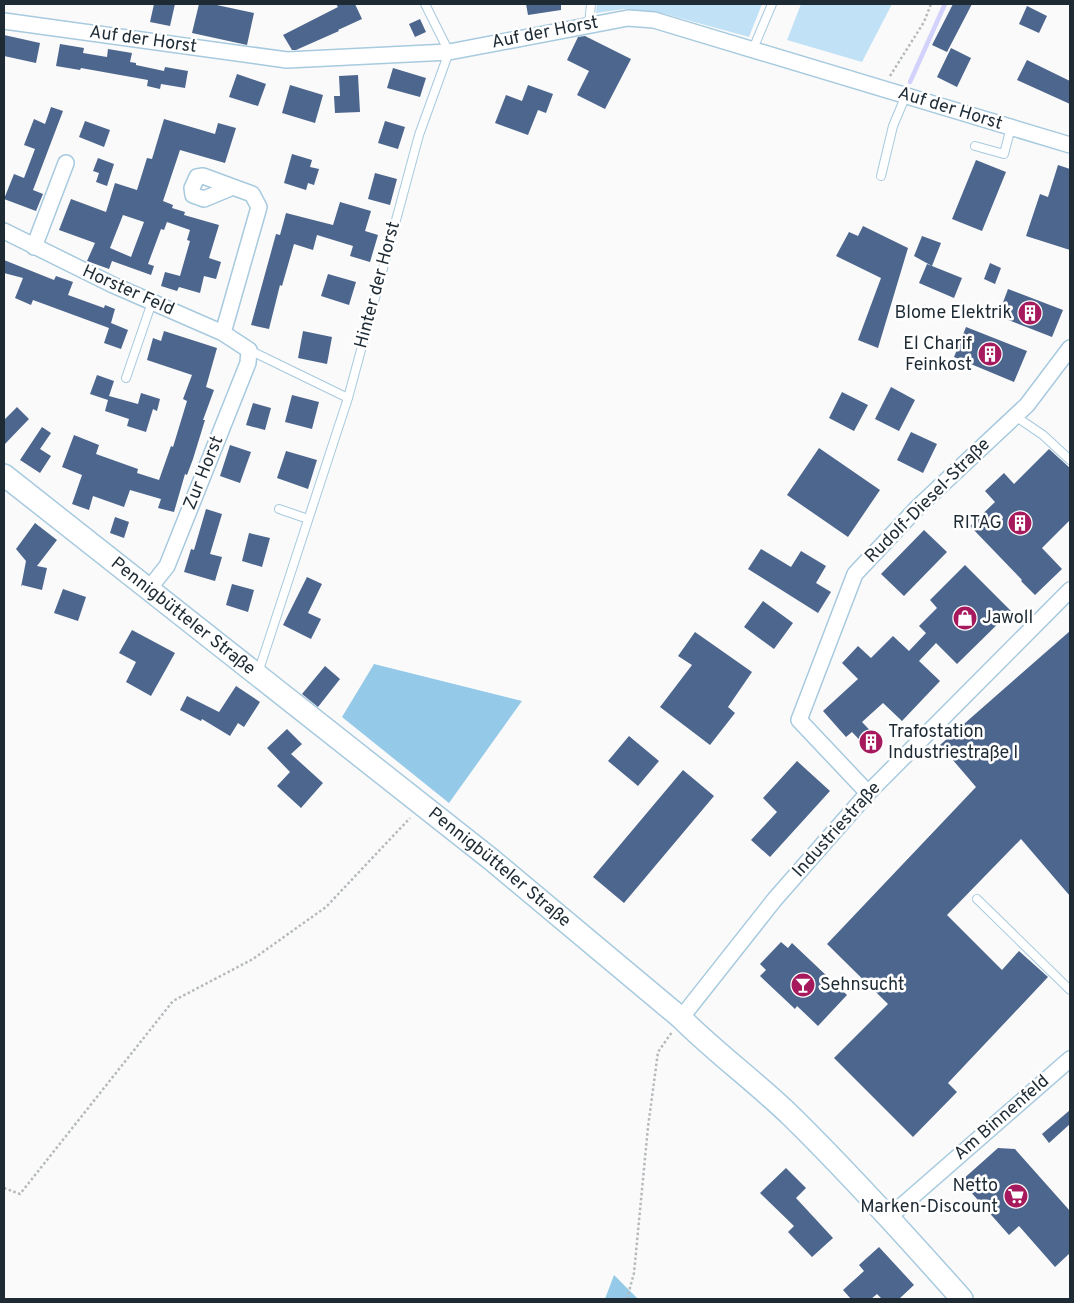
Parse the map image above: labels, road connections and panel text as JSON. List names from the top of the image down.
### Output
{
  "streets": {
    "street": [
      "Auf der Horst",
      "Horster Feld",
      "Zur Horst",
      "Rudolf-Diesel-Straße",
      "Pennigbütteler Straße",
      "Industriestraße",
      "Am Binnenfeld"
    ],
    "lane": ["Hinter der Horst"]
  },
  "crossings": [
    ["Auf der Horst", "Hinter der Horst"],
    ["Hinter der Horst", "Horster Feld"],
    ["Hinter der Horst", "Pennigbütteler Straße"],
    ["Horster Feld", "Zur Horst"],
    ["Zur Horst", "Pennigbütteler Straße"],
    ["Rudolf-Diesel-Straße", "Industriestraße"],
    ["Pennigbütteler Straße", "Industriestraße"],
    ["Pennigbütteler Straße", "Am Binnenfeld"]
  ],
  "places": {
    "building": [
      "Blome Elektrik",
      "El Charif Feinkost",
      "RITAG",
      "Trafostation Industriestraße I"
    ],
    "shop": ["Jawoll"],
    "bar": ["Sehnsucht"],
    "supermarket": ["Netto Marken-Discount"]
  }
}
